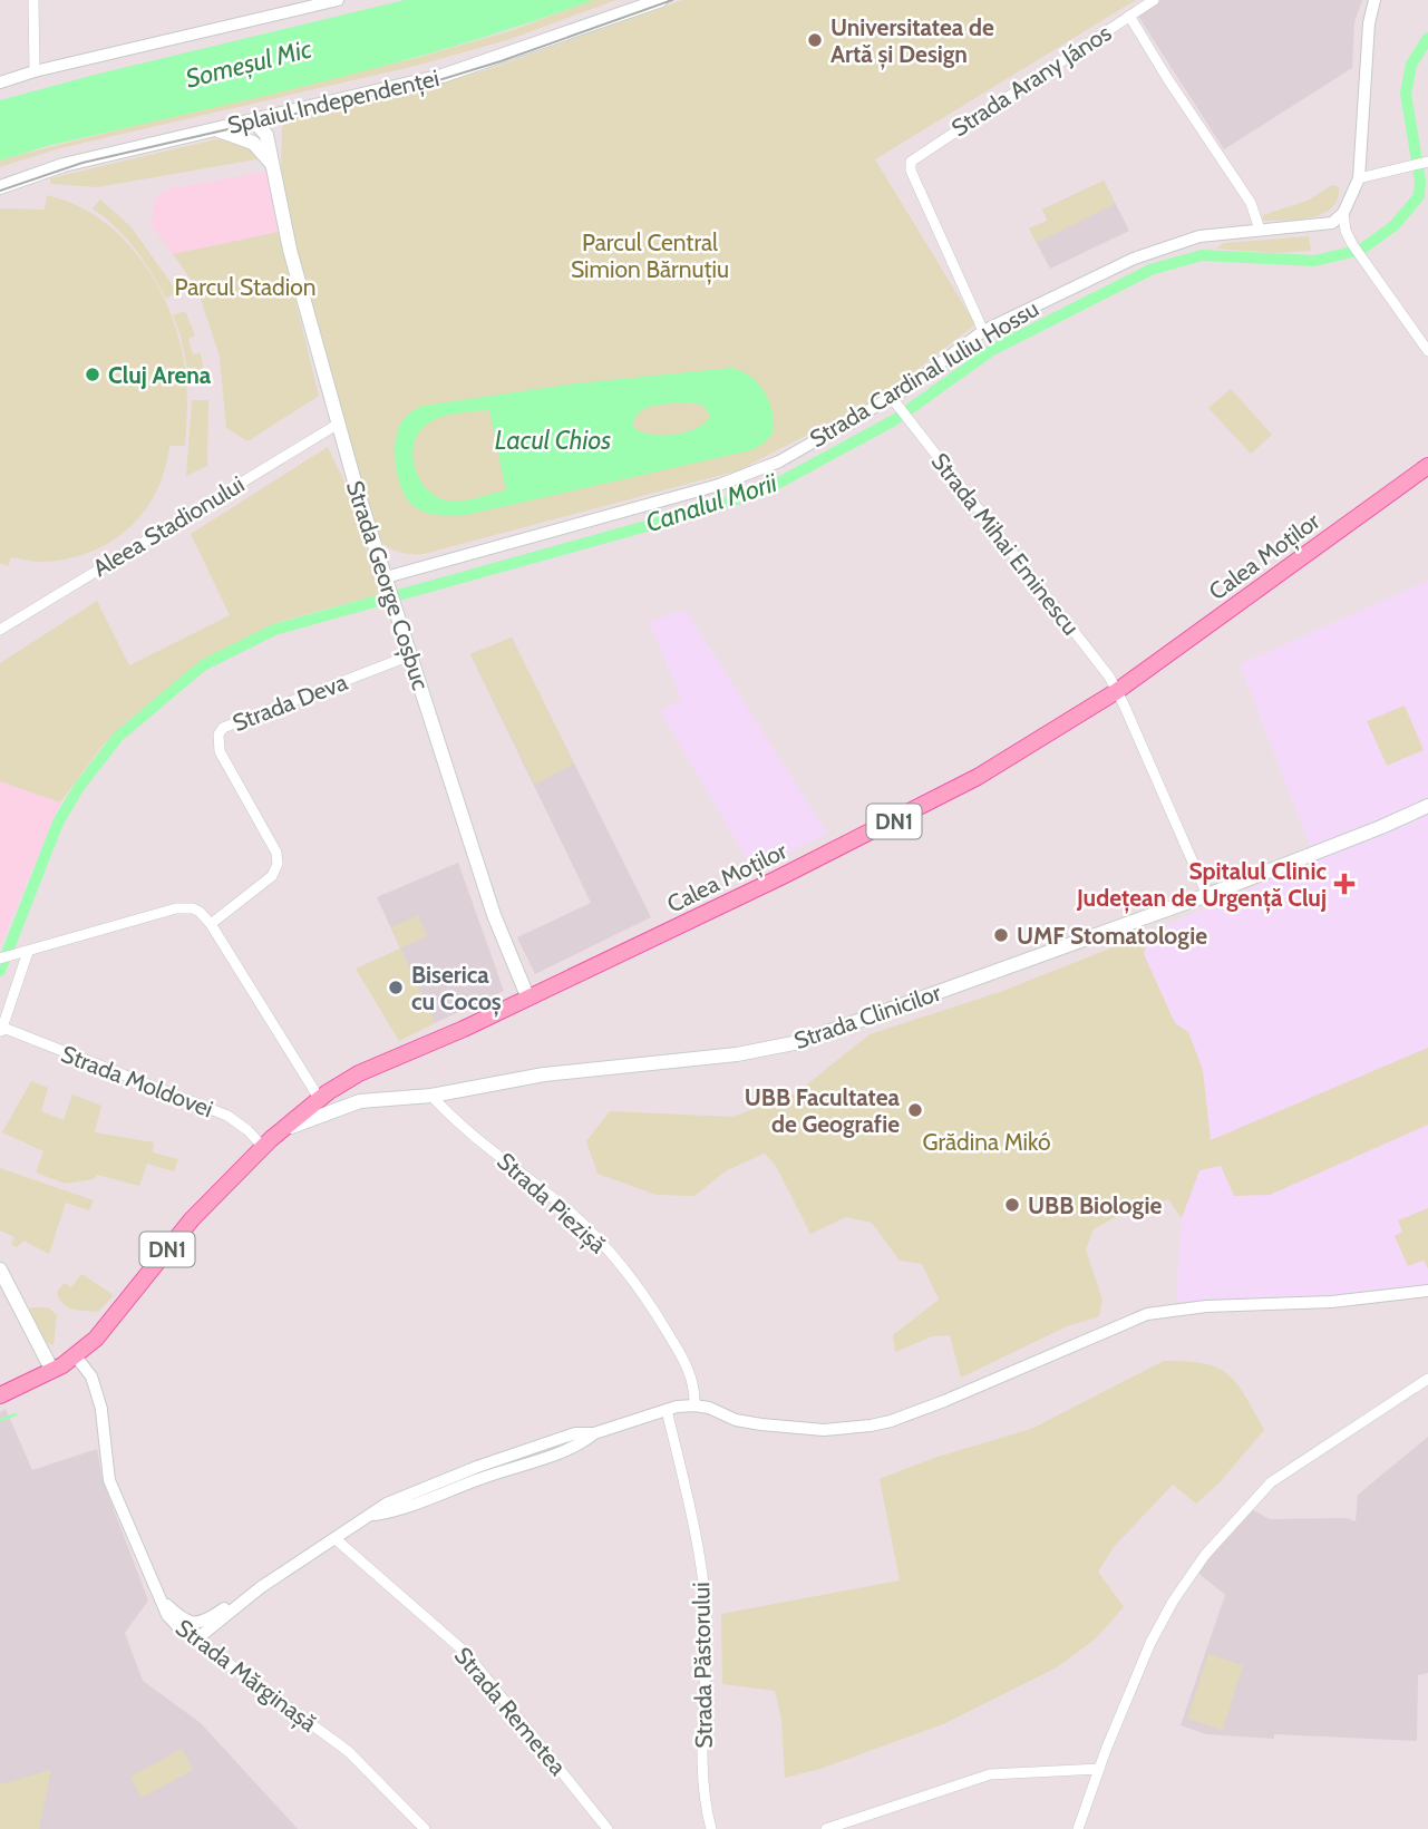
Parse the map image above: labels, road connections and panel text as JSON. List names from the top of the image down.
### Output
{
  "streets": {
    "main road": [
      "Splaiul Independenței",
      "Calea Moților",
      "Strada George Coșbuc",
      "DN1",
      "Strada Clinicilor"
    ],
    "street": [
      "Strada Arany János",
      "Strada Cardinal Iuliu Hossu",
      "Aleea Stadionului",
      "Strada Mihai Eminescu",
      "Strada Deva",
      "Strada Moldovei",
      "Strada Piezișă",
      "Strada Păstorului",
      "Strada Mărginașă",
      "Strada Remetea"
    ]
  },
  "crossings": [
    ["Strada Arany János", "Strada Cardinal Iuliu Hossu"],
    ["Splaiul Independenței", "Strada George Coșbuc"],
    ["Strada Cardinal Iuliu Hossu", "Strada Mihai Eminescu"],
    ["Strada Cardinal Iuliu Hossu", "Strada George Coșbuc"],
    ["Aleea Stadionului", "Strada George Coșbuc"],
    ["Strada Mihai Eminescu", "Calea Moților"],
    ["Strada Mihai Eminescu", "Strada Clinicilor"],
    ["Calea Moților", "Strada George Coșbuc"],
    ["Calea Moților", "DN1"],
    ["Calea Moților", "Strada Clinicilor"],
    ["Calea Moților", "Strada Moldovei"],
    ["Calea Moților", "Strada Mărginașă"],
    ["Strada George Coșbuc", "Strada Deva"],
    ["DN1", "Strada Mărginașă"],
    ["Strada Clinicilor", "Strada Piezișă"]
  ],
  "water": ["Someșul Mic", "Lacul Chios", "Canalul Morii"],
  "parks": ["Parcul Central Simion Bărnuțiu", "Parcul Stadion", "Grădina Mikó"],
  "places": {
    "other": [
      "Universitatea de Artă și Design",
      "Cluj Arena",
      "UMF Stomatologie",
      "Biserica cu Cocoș",
      "UBB Facultatea de Geografie",
      "UBB Biologie"
    ],
    "health": ["Spitalul Clinic Județean de Urgență Cluj"]
  }
}
